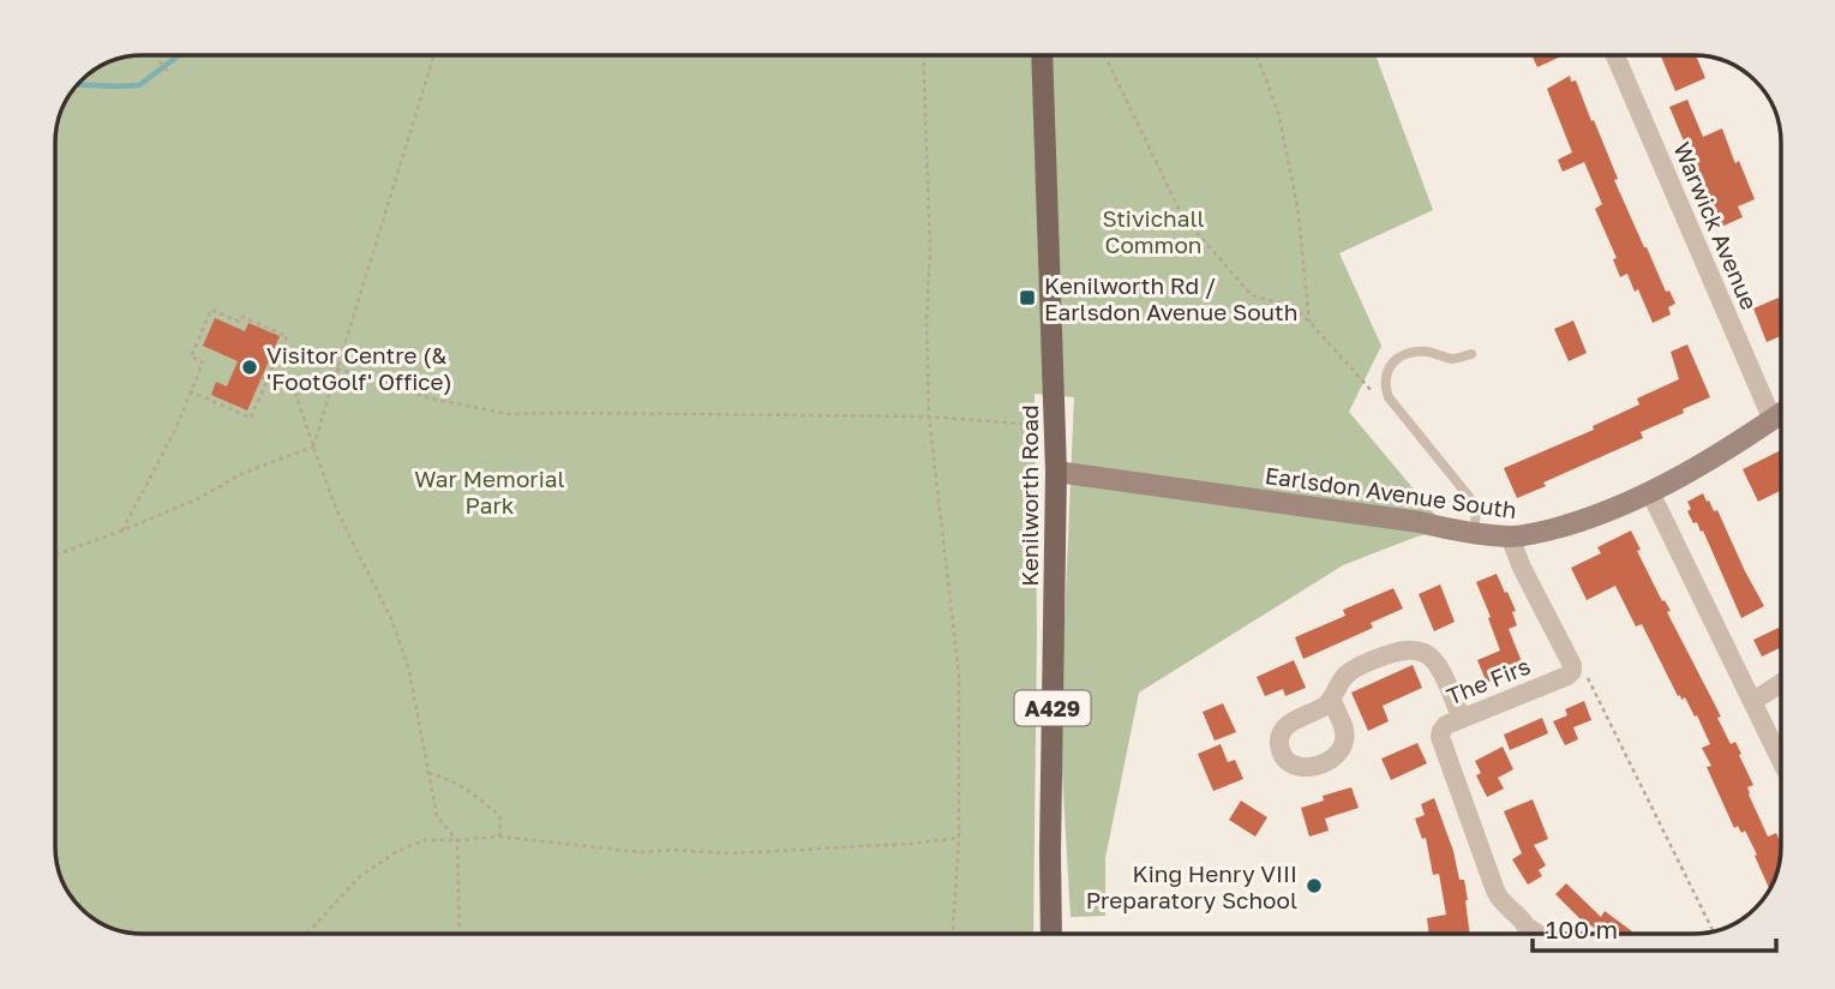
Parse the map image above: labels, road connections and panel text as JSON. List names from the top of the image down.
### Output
{
  "streets": {
    "main road": ["Earlsdon Avenue South", "Kenilworth Road", "A429"],
    "street": ["Warwick Avenue", "The Firs"]
  },
  "crossings": [
    ["Warwick Avenue", "Earlsdon Avenue South"],
    ["Earlsdon Avenue South", "Kenilworth Road"]
  ],
  "parks": ["Stivichall Common", "War Memorial Park"],
  "places": {
    "transit": ["Kenilworth Rd / Earlsdon Avenue South"],
    "other": ["Visitor Centre (& 'FootGolf' Office)", "King Henry VIII Preparatory School"]
  },
  "scale_bar": "100 m"
}
